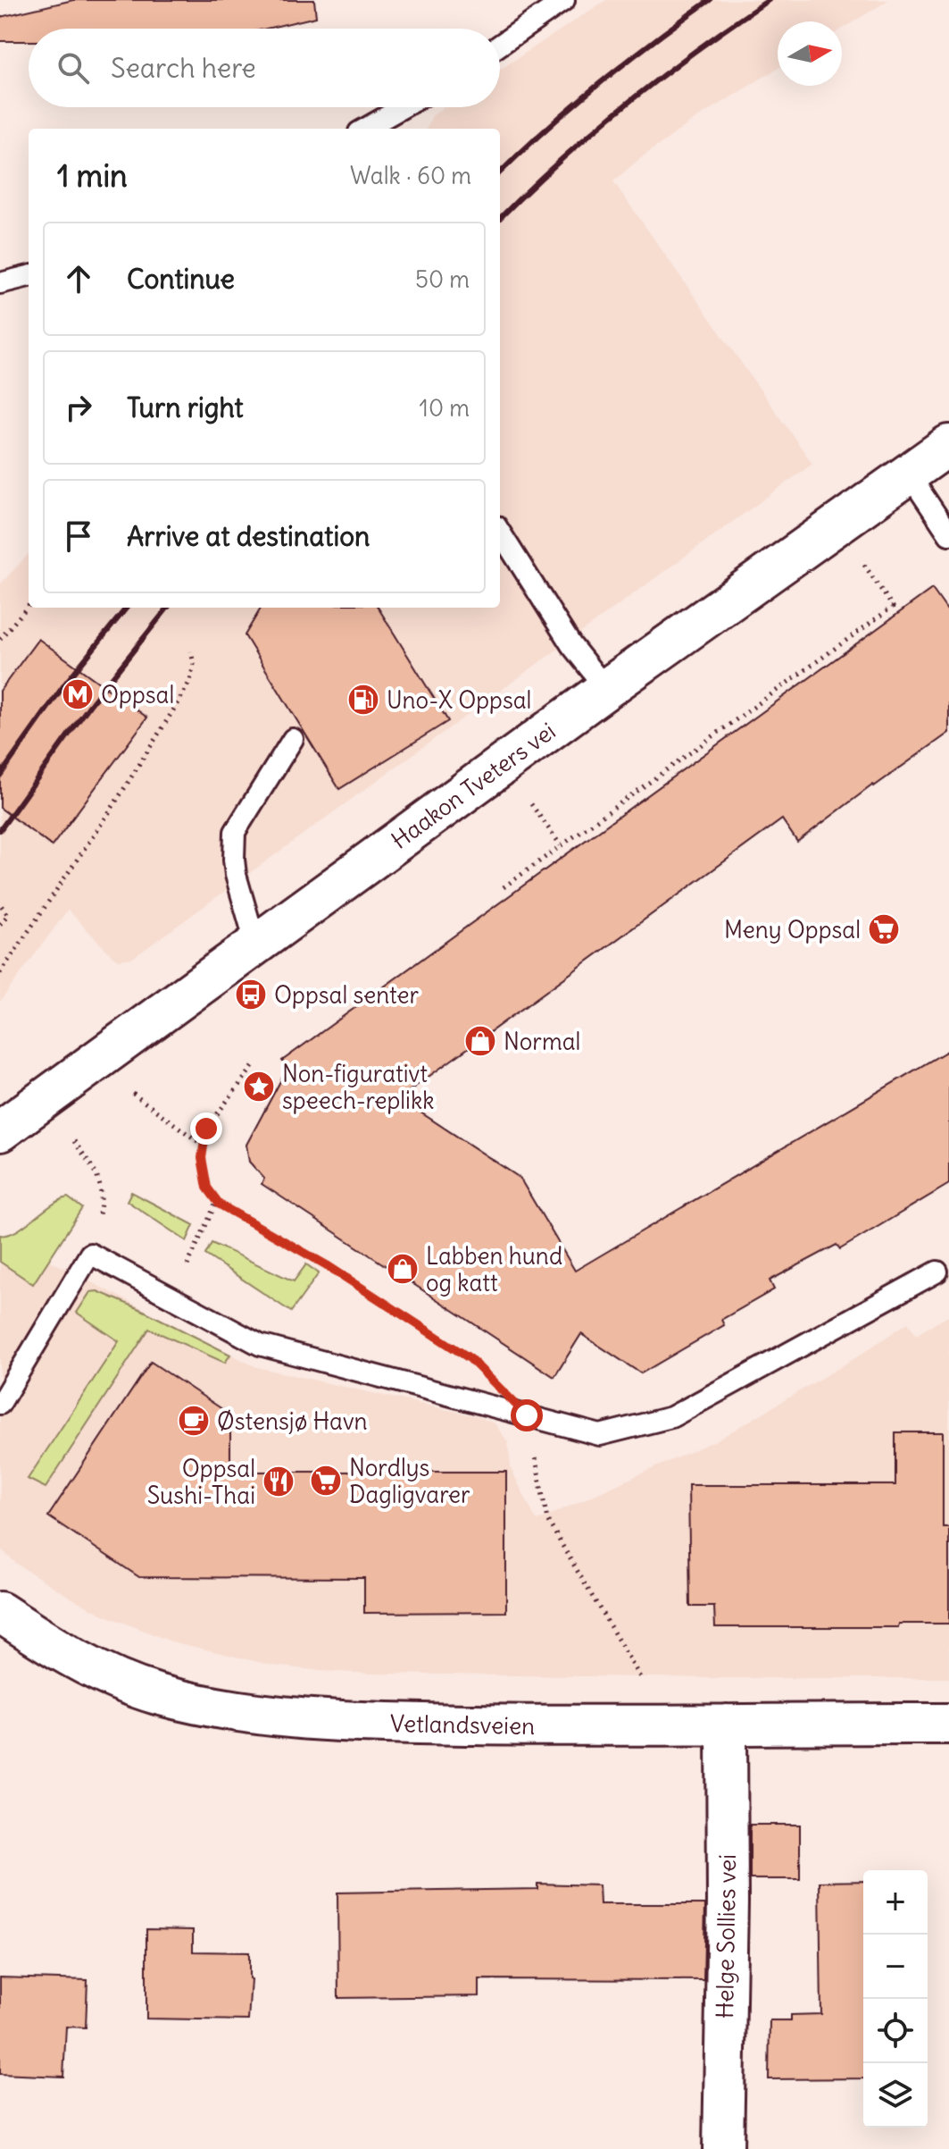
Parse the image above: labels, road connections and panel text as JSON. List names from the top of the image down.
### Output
{
  "streets": {
    "street": ["Haakon Tveters vei", "Vetlandsveien", "Helge Sollies vei"]
  },
  "crossings": [
    ["Vetlandsveien", "Helge Sollies vei"]
  ],
  "places": {
    "metro station": ["Oppsal"],
    "fuel station": ["Uno-X Oppsal"],
    "supermarket": ["Meny Oppsal", "Nordlys Dagligvarer"],
    "bus stop": ["Oppsal senter"],
    "shop": ["Normal", "Labben hund og katt"],
    "place": ["Non-figurativt speech-replikk"],
    "cafe": ["Østensjø Havn"],
    "restaurant": ["Oppsal Sushi-Thai"]
  },
  "north": "right",
  "page": {
    "search": "Search here",
    "heading": ["1 min", "Walk · 60 m"],
    "list": [
      ["Continue", "50 m"],
      ["Turn right", "10 m"],
      "Arrive at destination"
    ],
    "map_buttons": ["+", "−"]
  }
}
